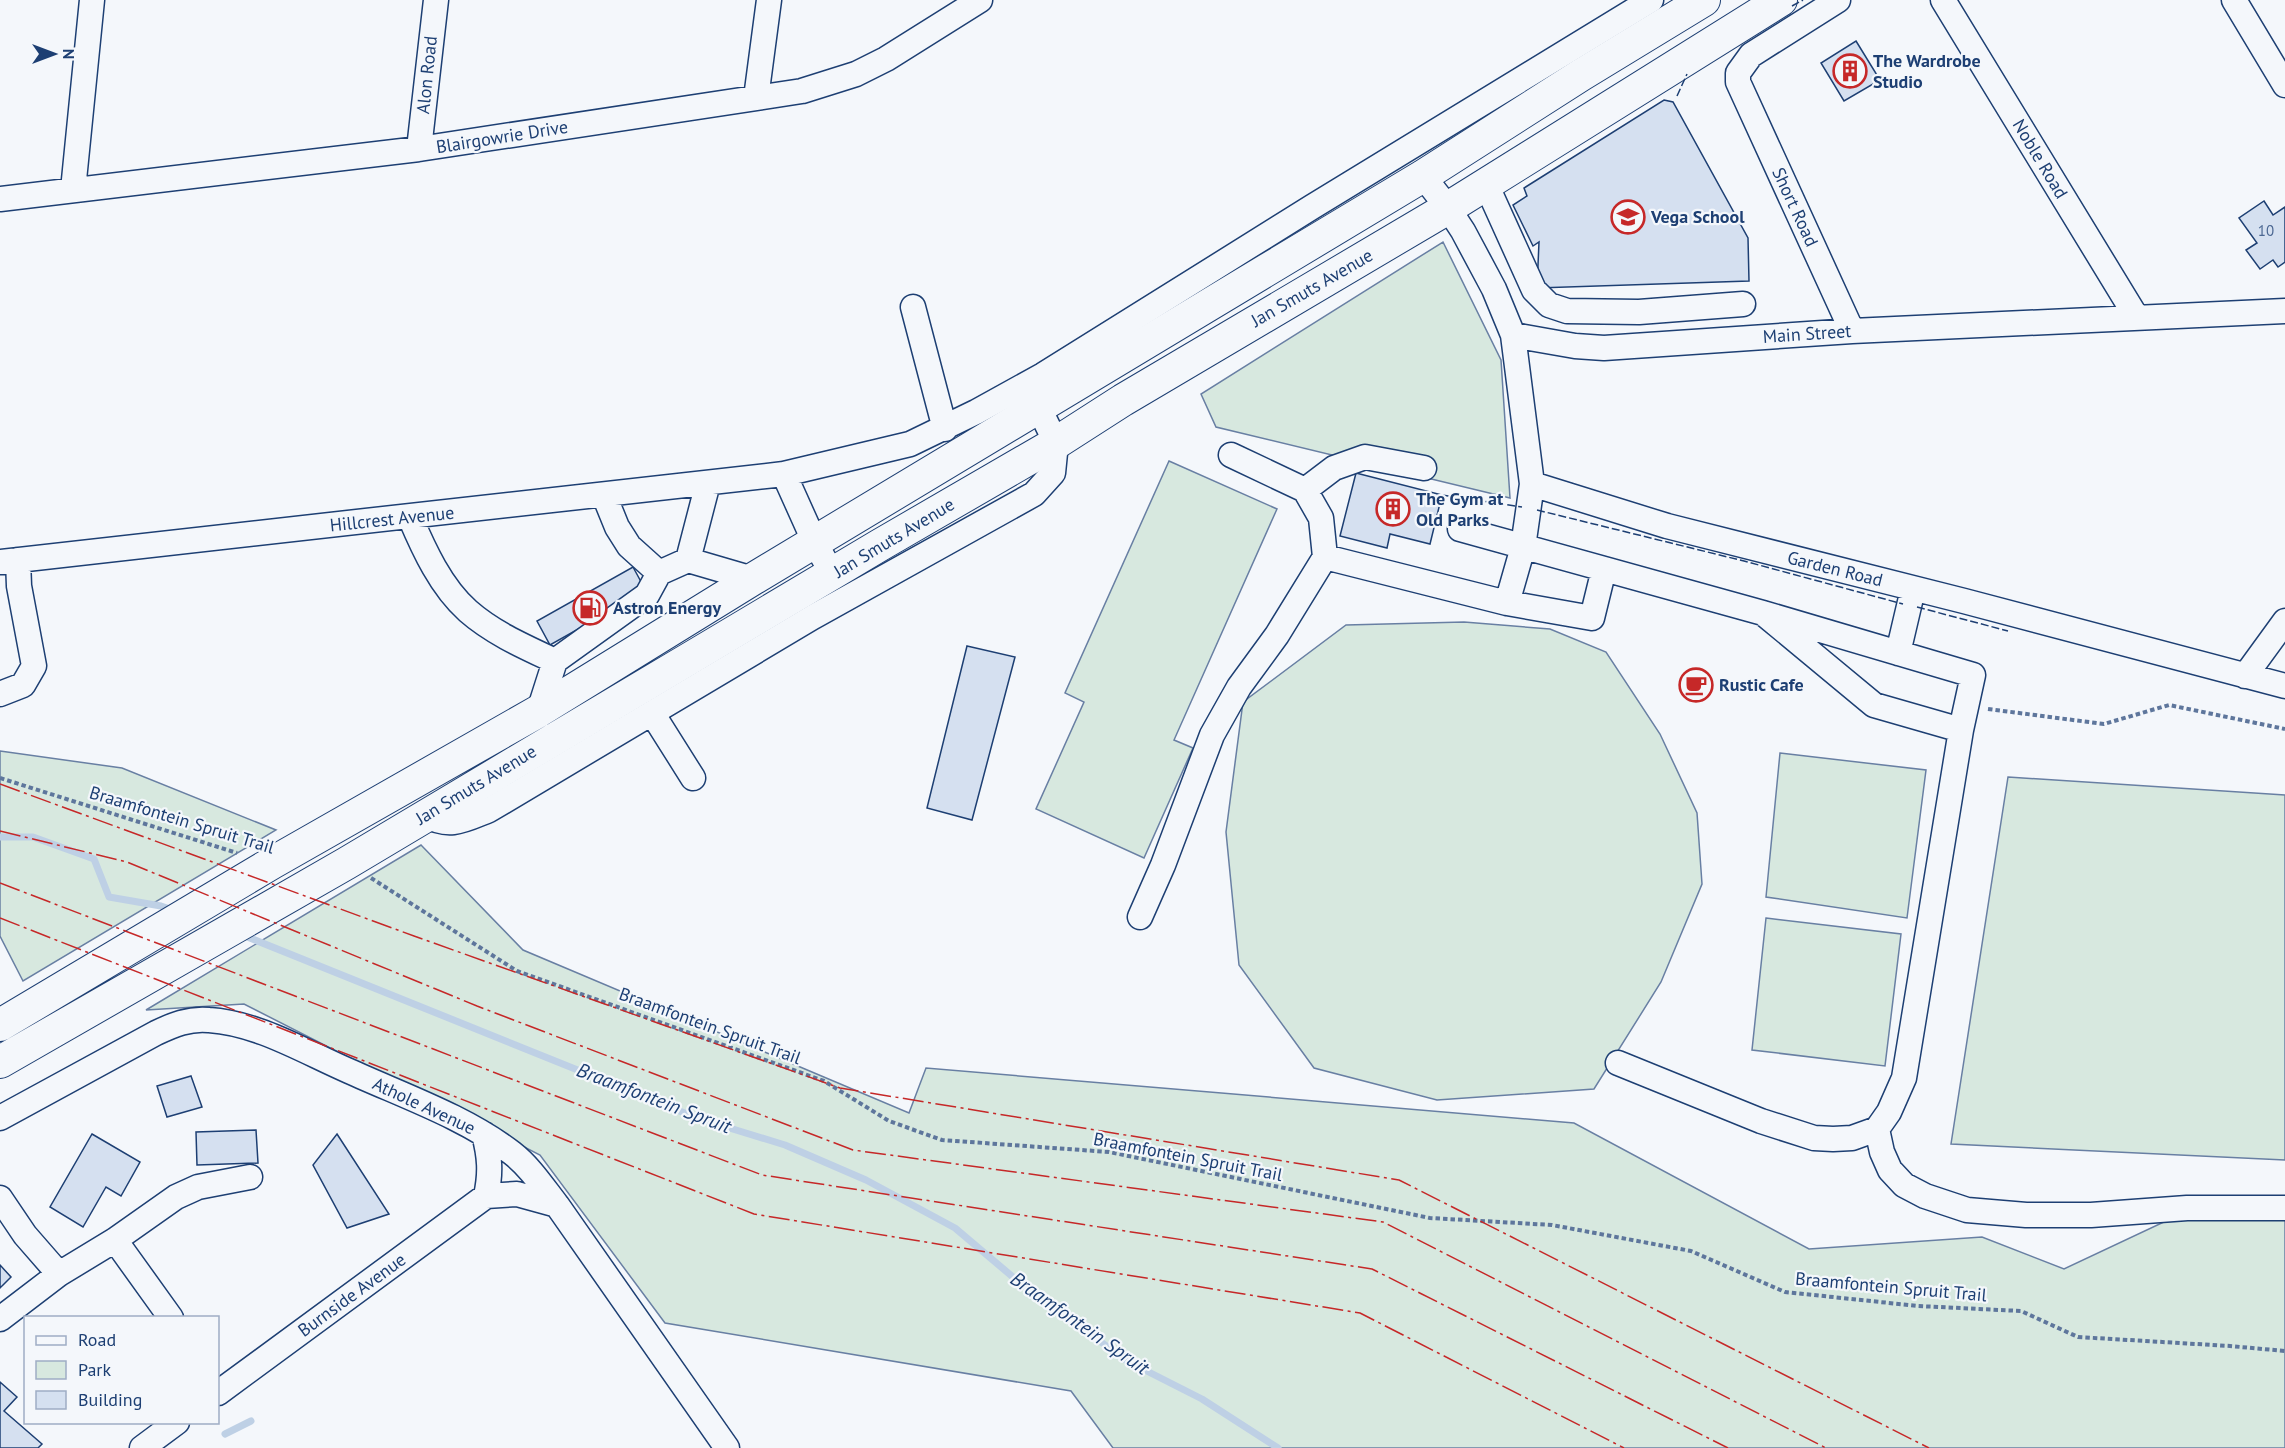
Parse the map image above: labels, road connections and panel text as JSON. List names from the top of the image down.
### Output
{
  "streets": {
    "main road": ["Jan Smuts Avenue"],
    "street": [
      "Alon Road",
      "Blairgowrie Drive",
      "Noble Road",
      "Short Road",
      "Main Street",
      "Hillcrest Avenue",
      "Garden Road",
      "Athole Avenue",
      "Burnside Avenue"
    ],
    "path": ["Braamfontein Spruit Trail"]
  },
  "crossings": [
    ["Alon Road", "Blairgowrie Drive"],
    ["Noble Road", "Main Street"],
    ["Short Road", "Main Street"],
    ["Jan Smuts Avenue", "Braamfontein Spruit Trail"]
  ],
  "water": ["Braamfontein Spruit"],
  "places": {
    "building": ["The Wardrobe Studio", "The Gym at Old Parks"],
    "school or university": ["Vega School"],
    "fuel station": ["Astron Energy"],
    "cafe": ["Rustic Cafe"]
  },
  "house_numbers": ["10"],
  "legend": ["Road", "Park", "Building"],
  "north": "right"
}
